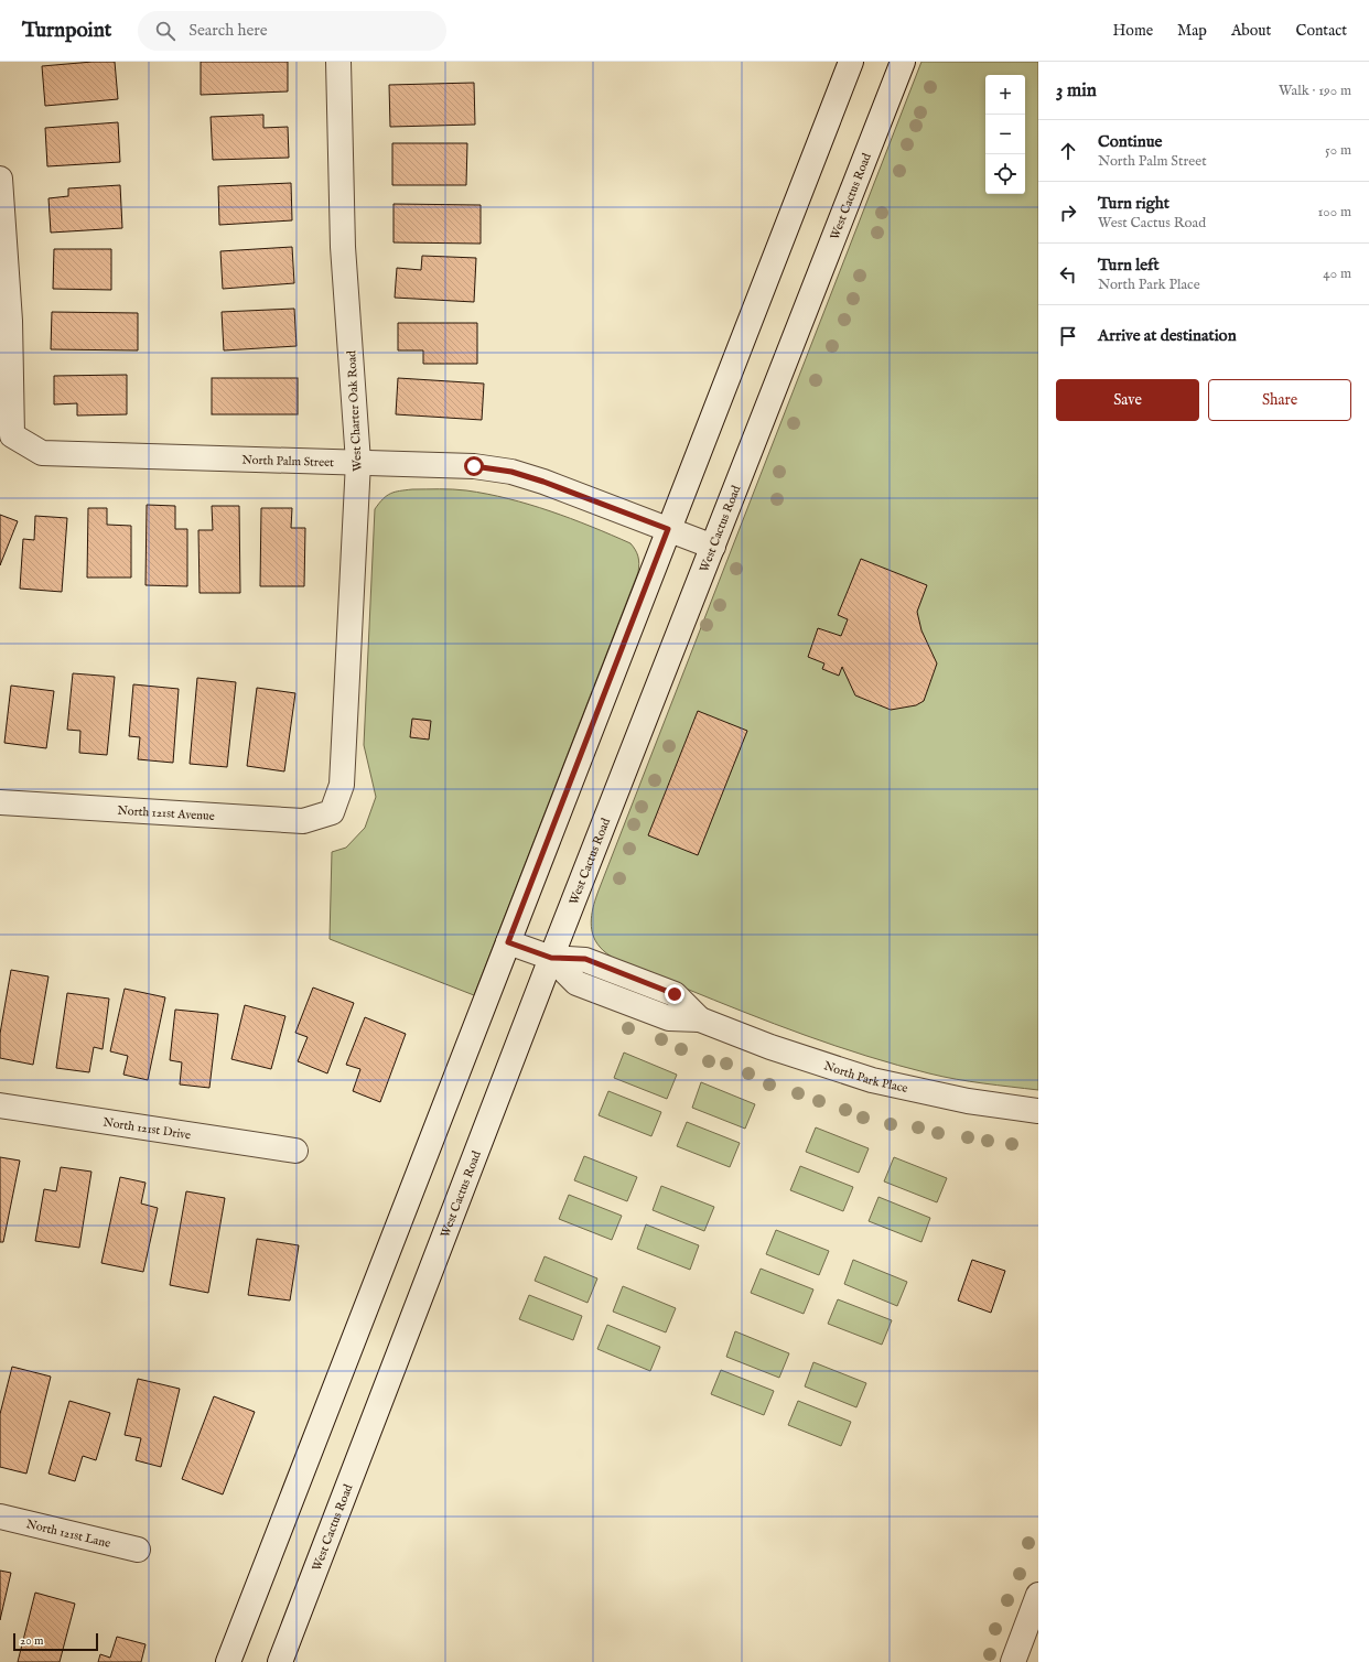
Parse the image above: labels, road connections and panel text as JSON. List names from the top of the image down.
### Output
{
  "streets": {
    "street": [
      "West Cactus Road",
      "West Charter Oak Road",
      "North Palm Street",
      "North 121st Avenue",
      "North Park Place",
      "North 121st Drive",
      "North 121st Lane"
    ]
  },
  "crossings": [
    ["West Cactus Road", "North Palm Street"],
    ["West Cactus Road", "North Park Place"],
    ["West Charter Oak Road", "North Palm Street"],
    ["West Charter Oak Road", "North 121st Avenue"]
  ],
  "scale_bar": "20 m",
  "page": {
    "header": "Turnpoint",
    "search": "Search here",
    "nav": [
      "Home",
      "Map",
      "About",
      "Contact"
    ],
    "heading": ["3 min", "Walk · 190 m"],
    "map_buttons": ["+", "−"],
    "list": [
      ["Continue", "North Palm Street", "50 m"],
      ["Turn right", "West Cactus Road", "100 m"],
      ["Turn left", "North Park Place", "40 m"],
      "Arrive at destination"
    ],
    "buttons": ["Save", "Share"],
    "scale": "20 m"
  }
}
